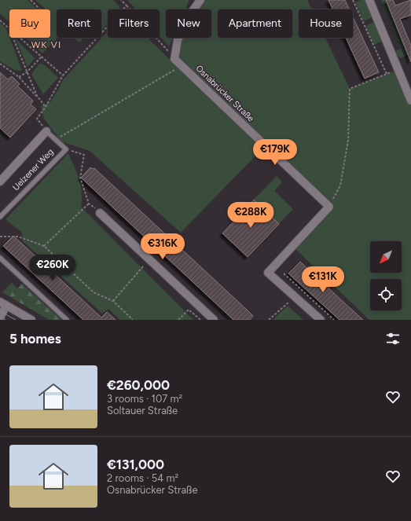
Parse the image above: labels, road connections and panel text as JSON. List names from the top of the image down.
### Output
{
  "streets": {
    "street": ["Osnabrücker Straße", "Uelzener Weg"]
  },
  "districts": ["WK VI"],
  "north": "bottom left",
  "page": {
    "chip": [
      "Buy",
      "Rent",
      "Filters",
      "New",
      "Apartment",
      "House"
    ],
    "price": [
      "€179K",
      "€288K",
      "€316K",
      "€260K",
      "€131K"
    ],
    "heading": "5 homes",
    "list": [
      {
        "name": "€260,000",
        "note": "3 rooms · 107 m² · Soltauer Straße"
      },
      {
        "name": "€131,000",
        "note": "2 rooms · 54 m² · Osnabrücker Straße"
      }
    ]
  }
}
